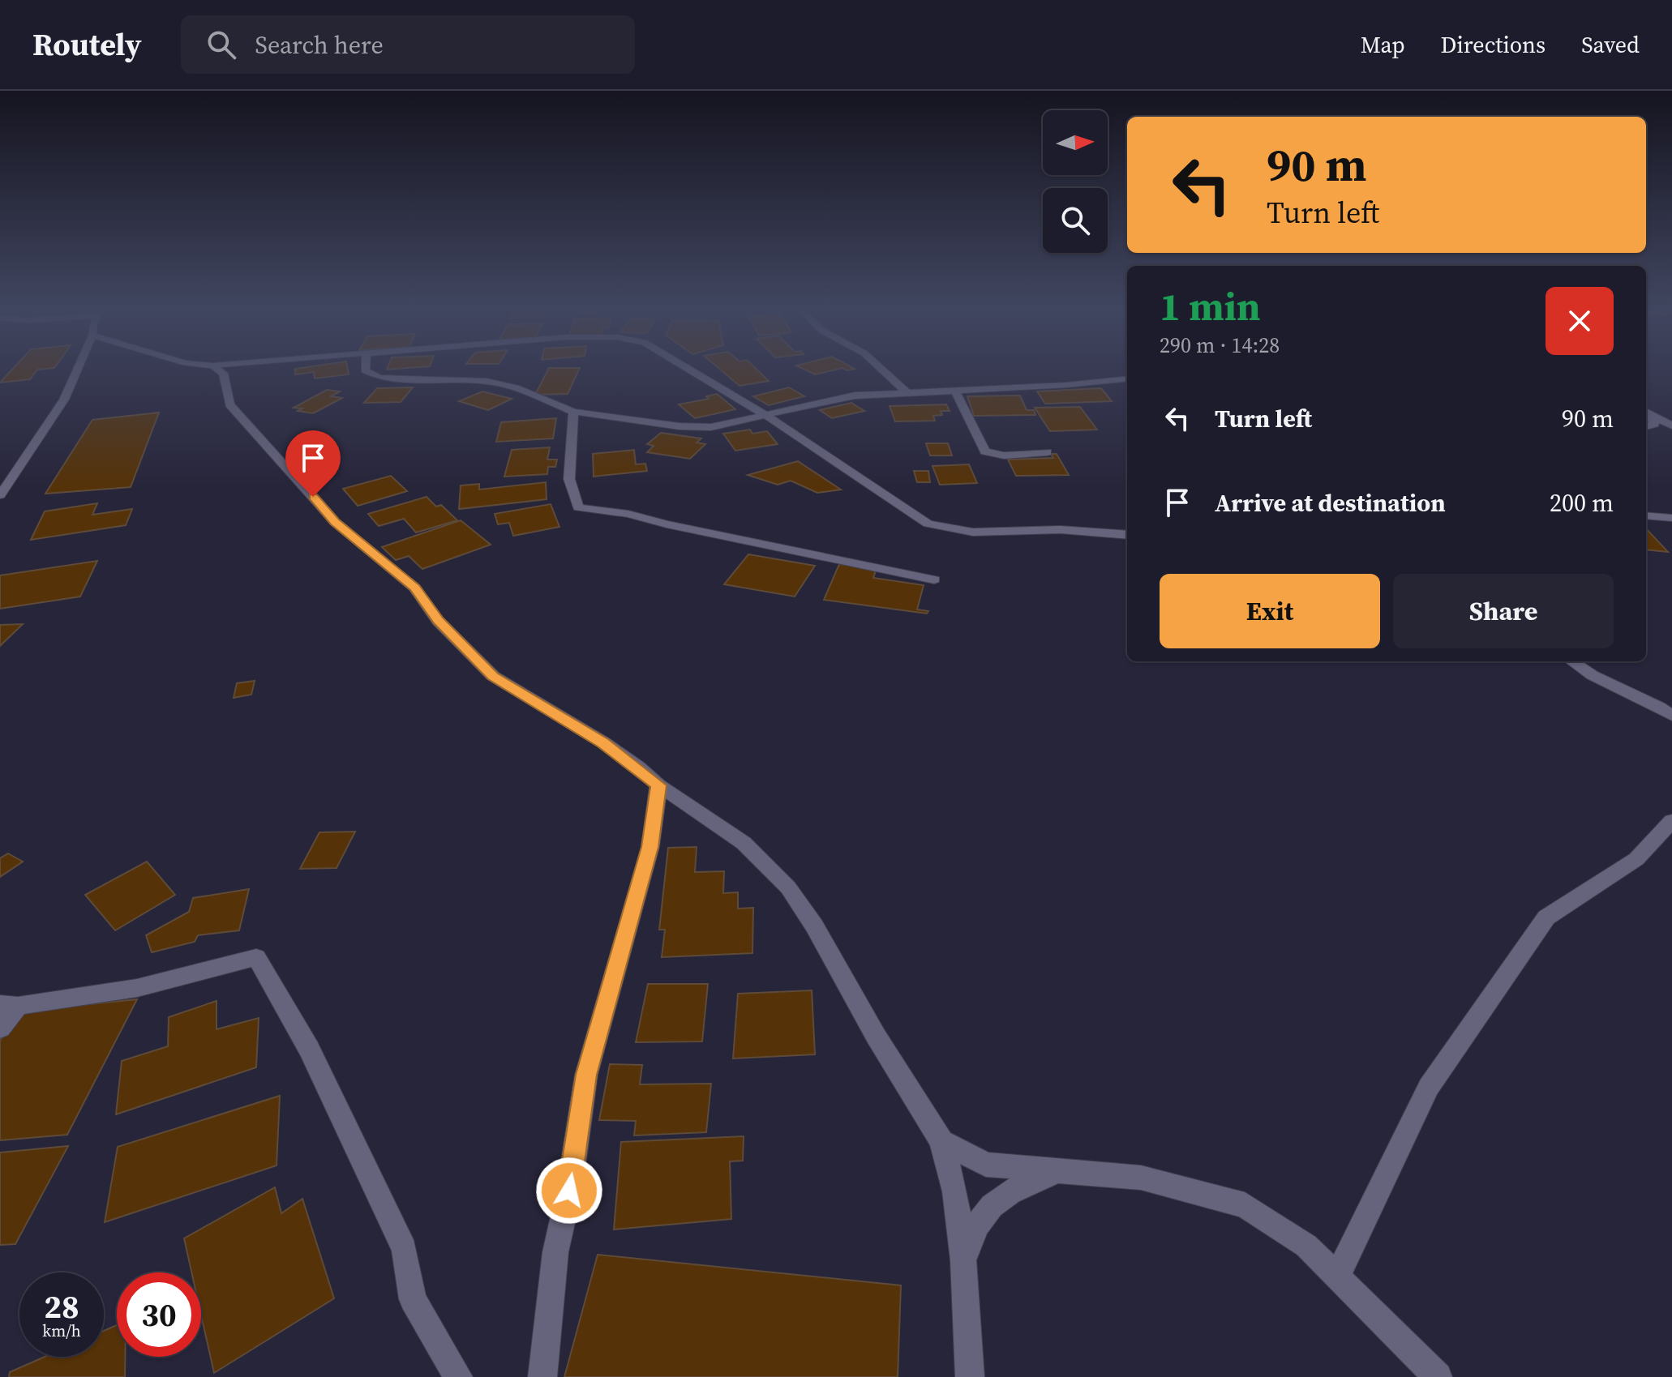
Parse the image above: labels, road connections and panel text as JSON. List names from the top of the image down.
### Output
{
  "north": "right",
  "page": {
    "header": "Routely",
    "search": "Search here",
    "nav": ["Map", "Directions", "Saved"],
    "turn": ["90 m", "Turn left"],
    "heading": ["1 min", "290 m · 14:28"],
    "list": [
      {
        "name": "Turn left",
        "value": "90 m"
      },
      {
        "name": "Arrive at destination",
        "value": "200 m"
      }
    ],
    "buttons": ["Exit", "Share"],
    "speed": "28 km/h",
    "limit": "30"
  }
}
